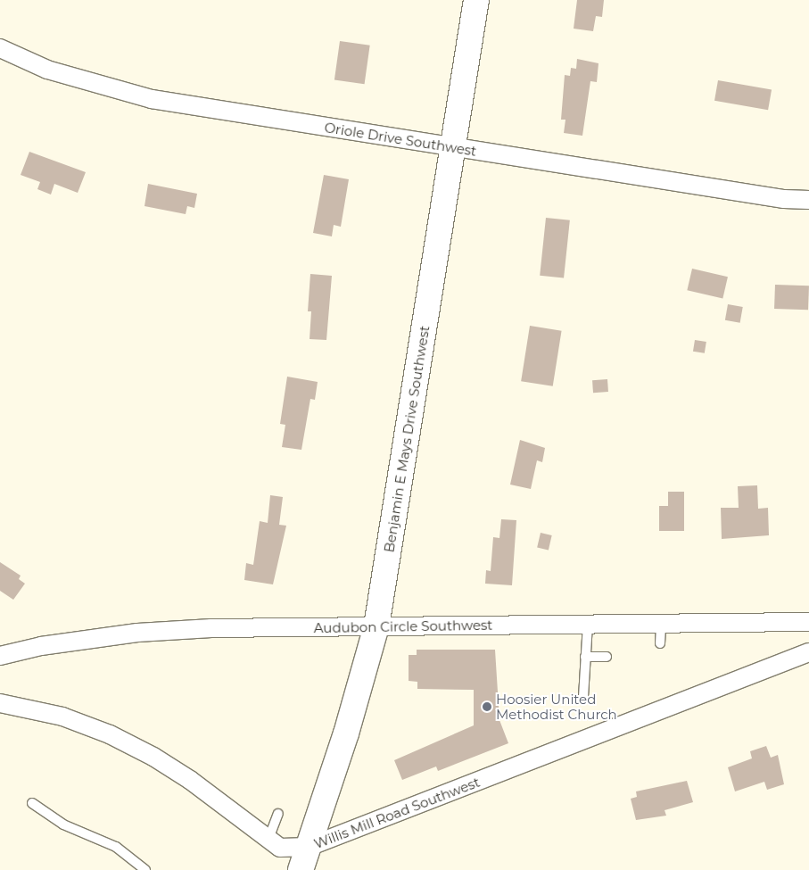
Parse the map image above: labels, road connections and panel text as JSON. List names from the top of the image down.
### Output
{
  "streets": {
    "street": [
      "Oriole Drive Southwest",
      "Benjamin E Mays Drive Southwest",
      "Audubon Circle Southwest",
      "Willis Mill Road Southwest"
    ]
  },
  "crossings": [
    ["Oriole Drive Southwest", "Benjamin E Mays Drive Southwest"],
    ["Benjamin E Mays Drive Southwest", "Audubon Circle Southwest"],
    ["Benjamin E Mays Drive Southwest", "Willis Mill Road Southwest"]
  ],
  "places": ["Hoosier United Methodist Church"]
}
